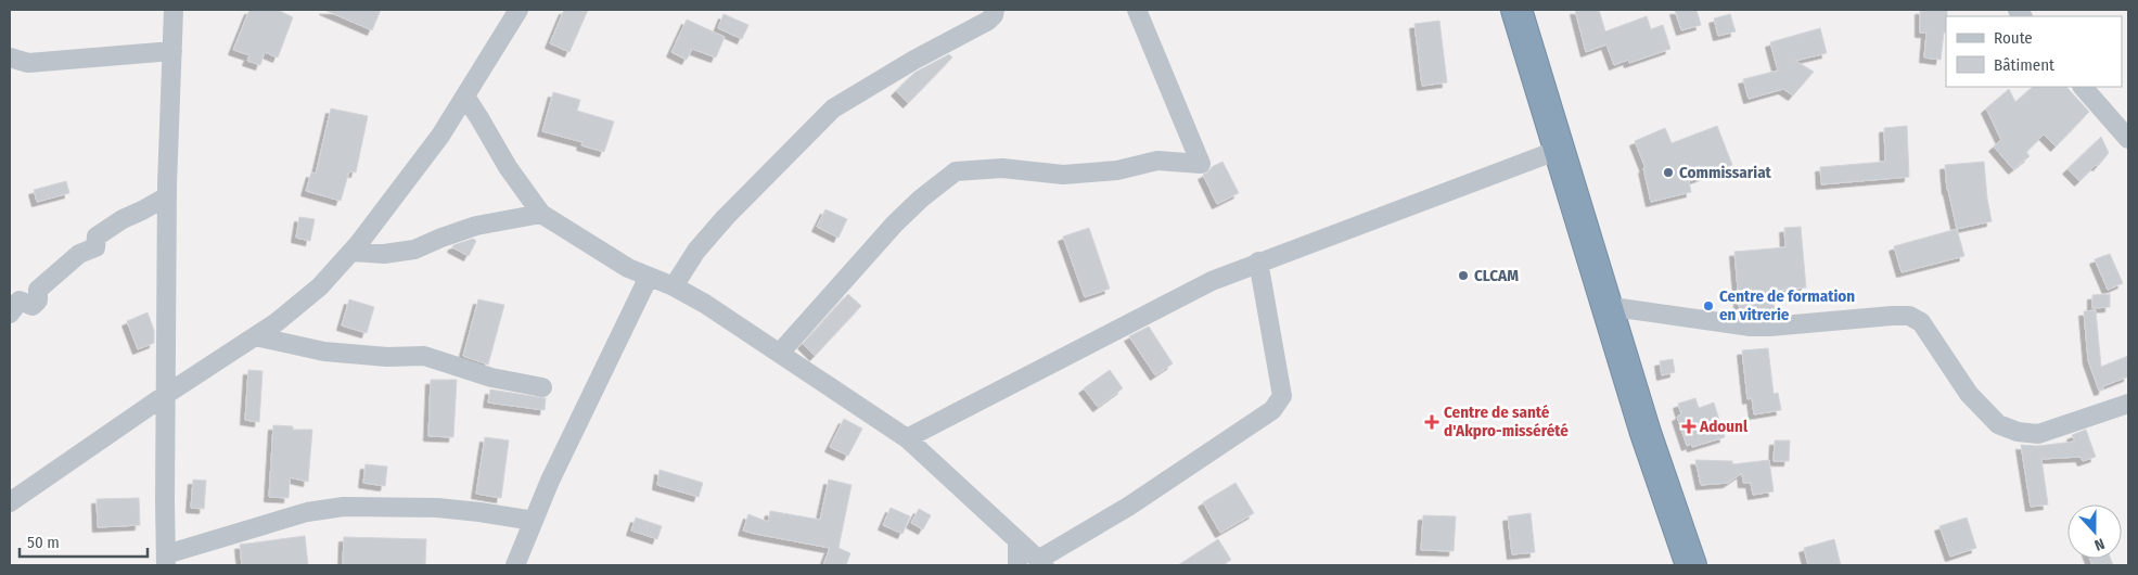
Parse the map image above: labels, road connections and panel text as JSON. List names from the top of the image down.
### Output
{
  "places": {
    "other": ["Commissariat", "CLCAM", "Centre de formation en vitrerie"],
    "health": ["Centre de santé d'Akpro-missérété", "Adounl"]
  },
  "legend": ["Route", "Bâtiment"],
  "scale_bar": "50 m",
  "north": "bottom"
}
